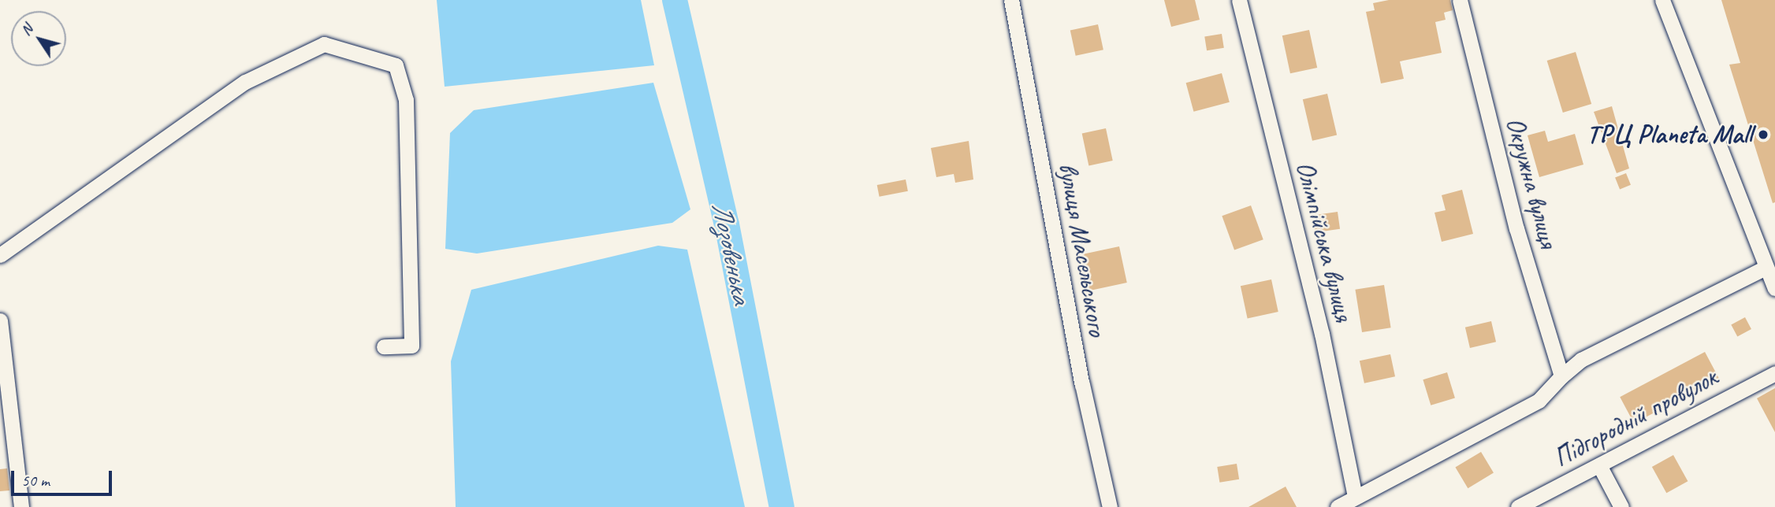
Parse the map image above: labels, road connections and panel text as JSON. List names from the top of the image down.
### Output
{
  "streets": {
    "street": [
      "Окружна вулиця",
      "Олімпійська вулиця",
      "вулиця Масельського",
      "Підгородній провулок"
    ]
  },
  "water": ["Лозовенька"],
  "places": ["ТРЦ Planeta Mall"],
  "scale_bar": "50 m",
  "north": "top left"
}
